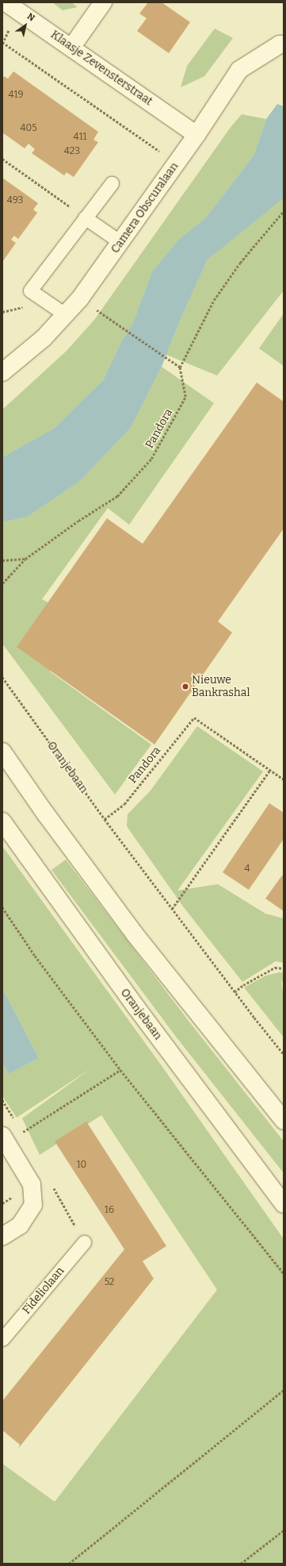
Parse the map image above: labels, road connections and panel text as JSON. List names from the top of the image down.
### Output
{
  "streets": {
    "main road": ["Klaasje Zevensterstraat", "Camera Obscuralaan", "Oranjebaan"],
    "lane": ["Fideliolaan"],
    "path": ["Pandora"]
  },
  "crossings": [
    ["Klaasje Zevensterstraat", "Camera Obscuralaan"],
    ["Pandora", "Oranjebaan"]
  ],
  "places": ["Nieuwe Bankrashal"],
  "house_numbers": [
    "419",
    "405",
    "411",
    "423",
    "493",
    "4",
    "10",
    "16",
    "52"
  ],
  "north": "top right"
}
